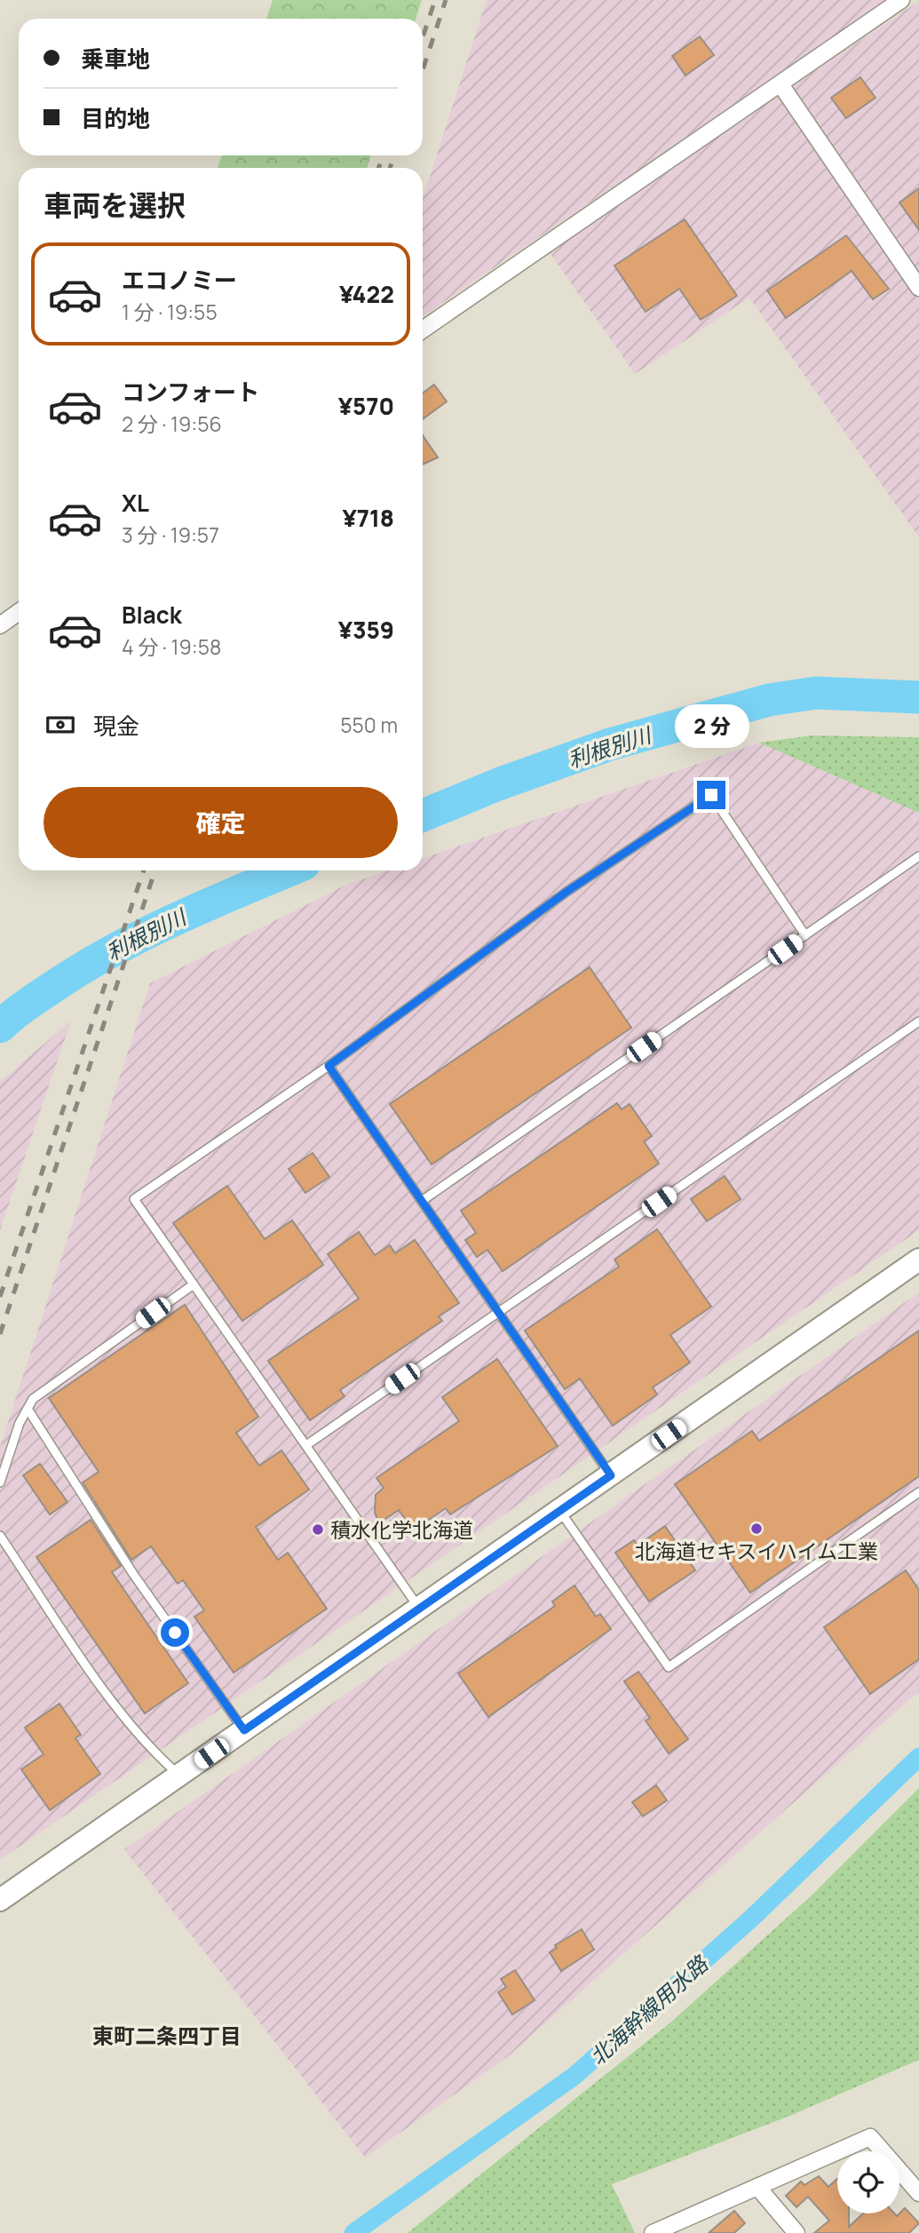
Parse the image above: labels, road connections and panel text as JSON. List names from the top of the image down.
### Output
{
  "districts": ["東町二条四丁目"],
  "water": ["利根別川", "北海幹線用水路"],
  "places": ["北海道セキスイハイム工業", "積水化学北海道"],
  "page": {
    "banner": ["乗車地", "目的地"],
    "heading": "車両を選択",
    "list": [
      {
        "name": "エコノミー",
        "note": "1 分 · 19:55",
        "value": "¥422"
      },
      {
        "name": "コンフォート",
        "note": "2 分 · 19:56",
        "value": "¥570"
      },
      {
        "name": "XL",
        "note": "3 分 · 19:57",
        "value": "¥718"
      },
      {
        "name": "Black",
        "note": "4 分 · 19:58",
        "value": "¥359"
      }
    ],
    "pay": ["現金", "550 m"],
    "bubble": "2 分",
    "buttons": "確定"
  }
}
